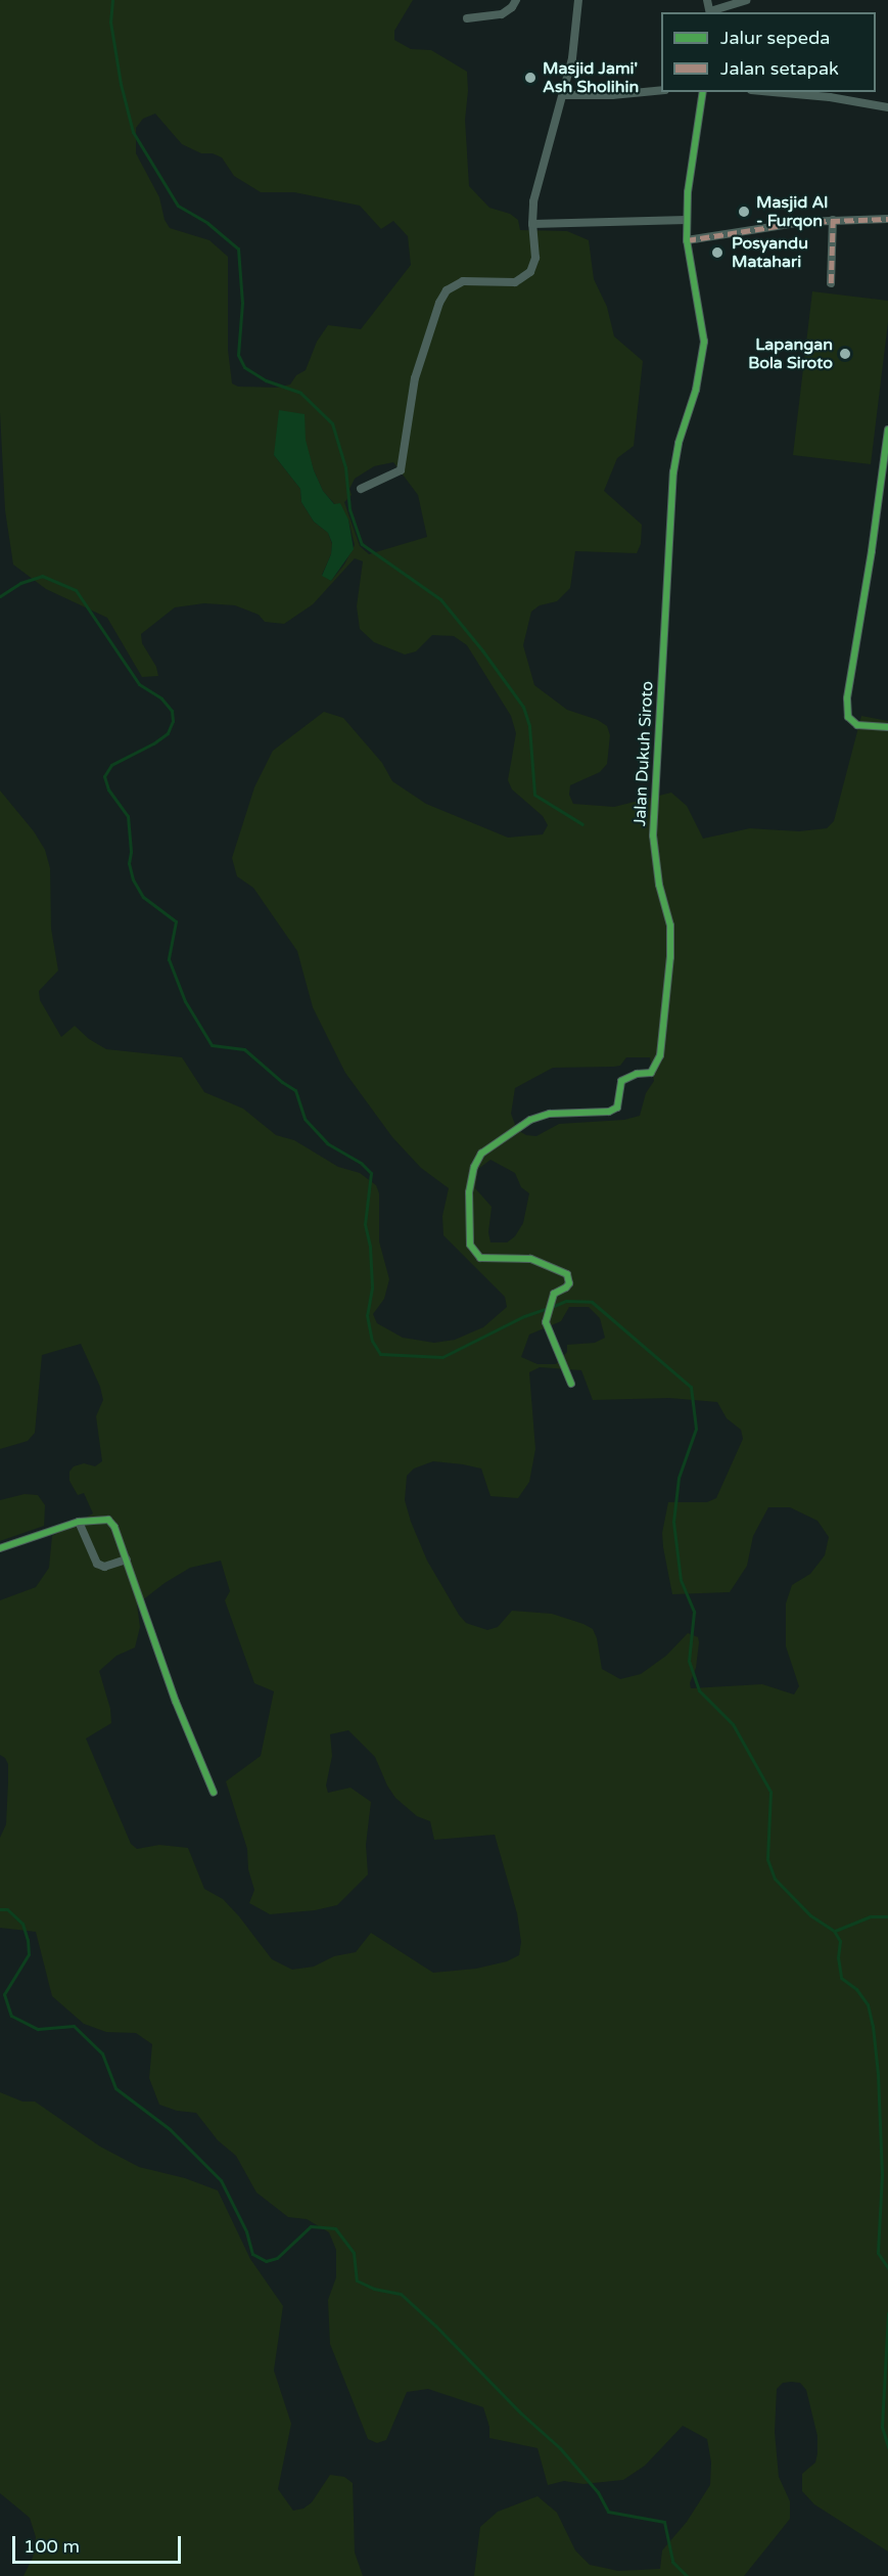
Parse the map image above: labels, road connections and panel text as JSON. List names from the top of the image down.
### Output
{
  "streets": {
    "street": ["Jalan Dukuh Siroto"]
  },
  "places": [
    "Masjid Jami' Ash Sholihin",
    "Masjid Al - Furqon",
    "Posyandu Matahari",
    "Lapangan Bola Siroto"
  ],
  "legend": ["Jalur sepeda", "Jalan setapak"],
  "scale_bar": "100 m"
}
